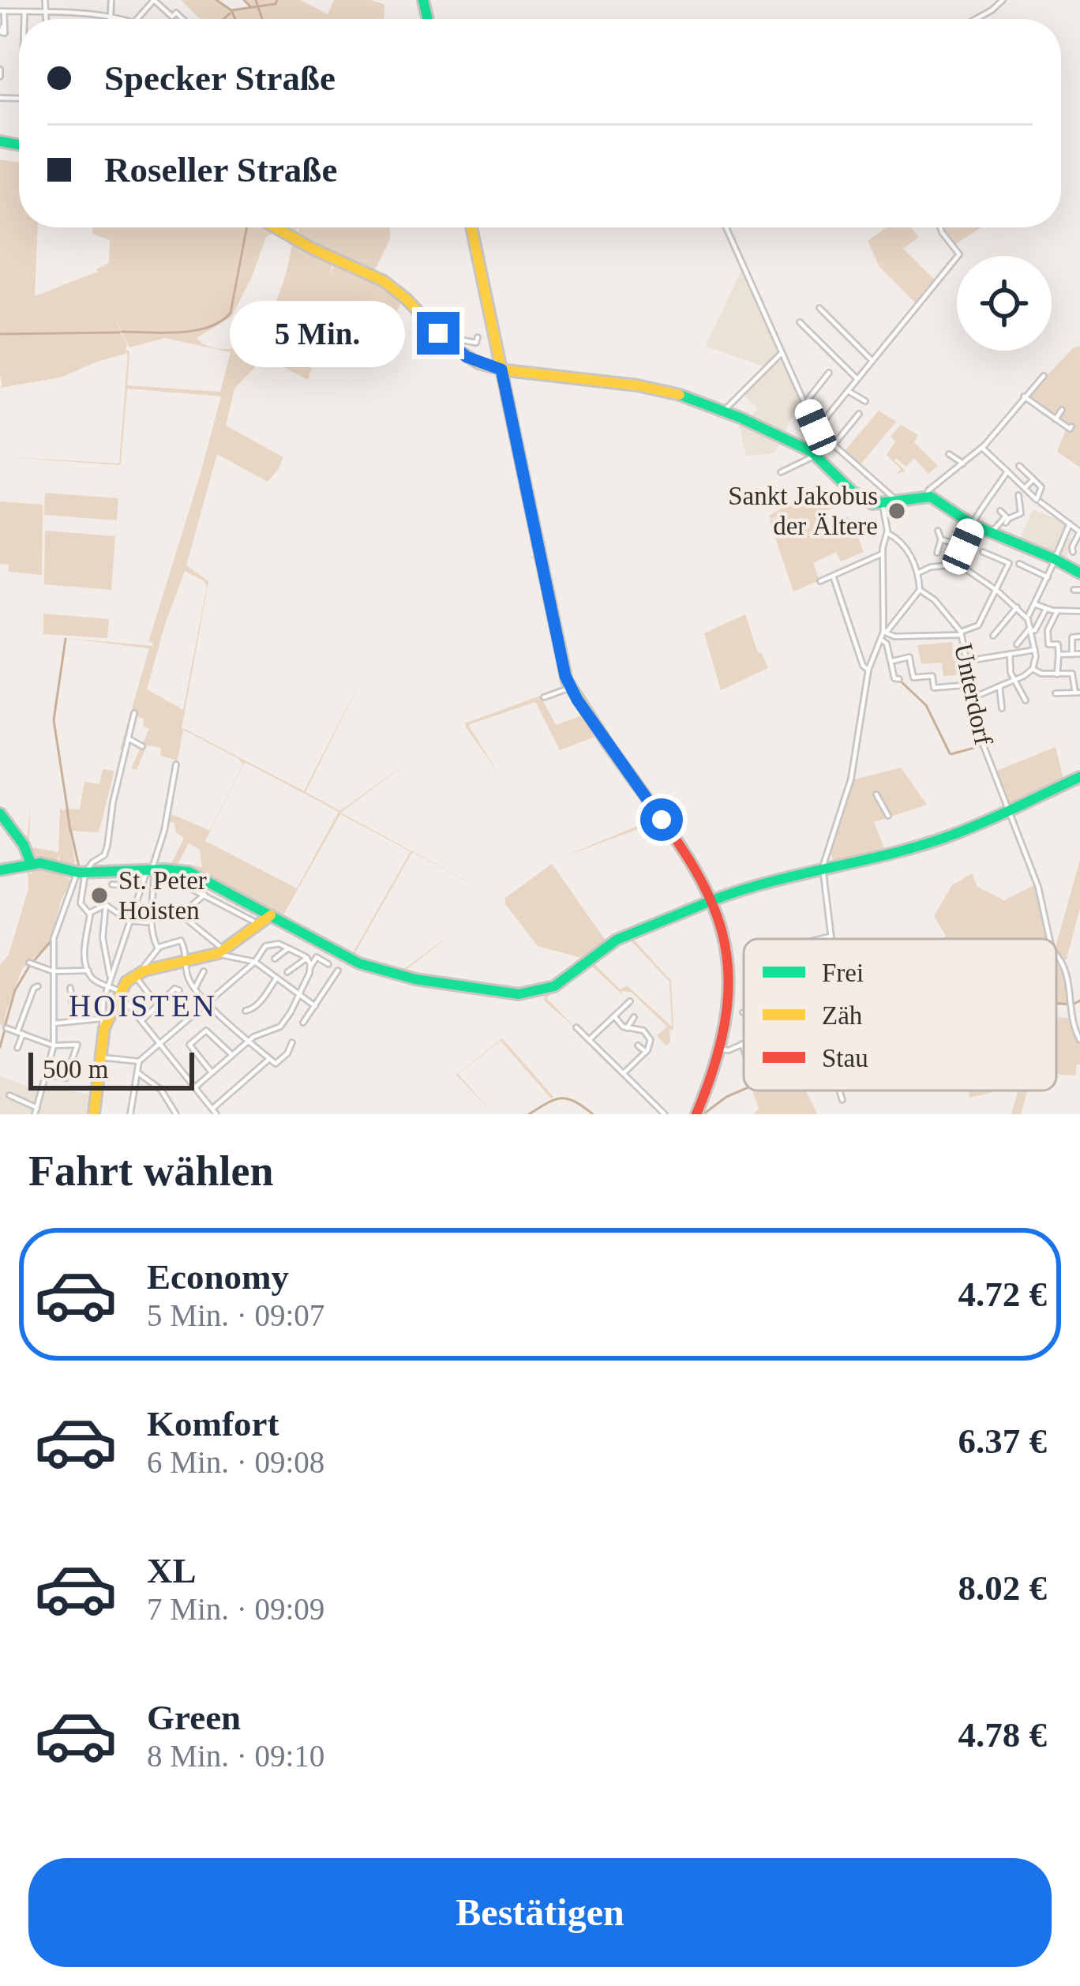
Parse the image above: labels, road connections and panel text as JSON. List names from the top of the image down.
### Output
{
  "streets": {
    "street": ["Unterdorf"]
  },
  "districts": ["HOISTEN"],
  "places": ["Sankt Jakobus der Ältere", "St. Peter Hoisten"],
  "legend": ["Frei", "Zäh", "Stau"],
  "scale_bar": "500 m",
  "page": {
    "banner": ["Specker Straße", "Roseller Straße"],
    "bubble": "5 Min.",
    "scale": "500 m",
    "heading": "Fahrt wählen",
    "list": [
      {
        "name": "Economy",
        "note": "5 Min. · 09:07",
        "value": "4.72 €"
      },
      {
        "name": "Komfort",
        "note": "6 Min. · 09:08",
        "value": "6.37 €"
      },
      {
        "name": "XL",
        "note": "7 Min. · 09:09",
        "value": "8.02 €"
      },
      {
        "name": "Green",
        "note": "8 Min. · 09:10",
        "value": "4.78 €"
      }
    ],
    "buttons": "Bestätigen"
  }
}
